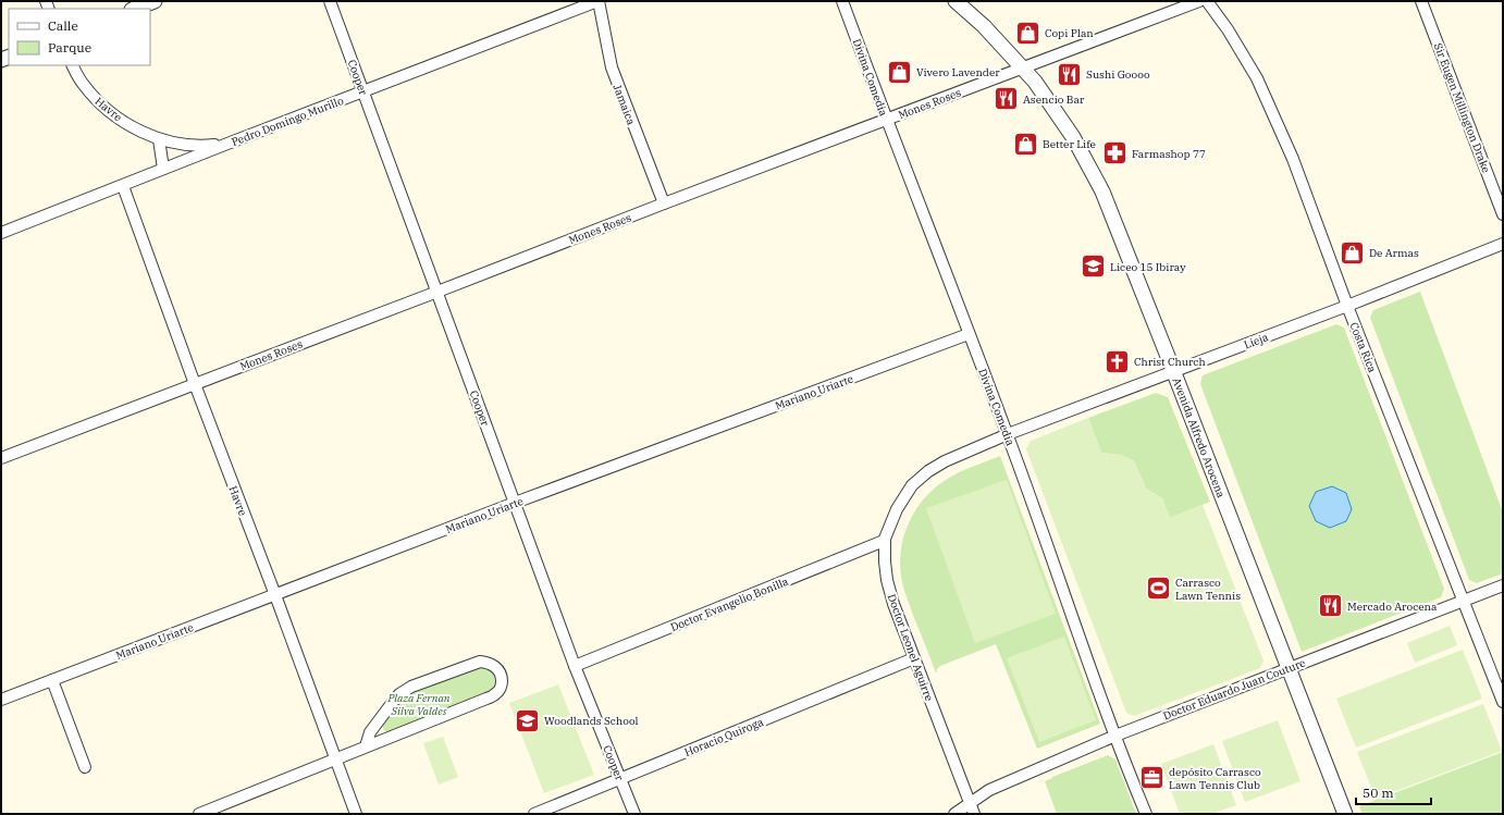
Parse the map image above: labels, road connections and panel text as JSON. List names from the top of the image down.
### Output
{
  "streets": {
    "street": [
      "Cooper",
      "Divina Comedia",
      "Mones Roses",
      "Jamaica",
      "Sir Eugen Millington Drake",
      "Havre",
      "Pedro Domingo Murillo",
      "Lieja",
      "Costa Rica",
      "Mariano Uriarte",
      "Avenida Alfredo Arocena",
      "Doctor Evangelio Bonilla",
      "Doctor Leonel Aguirre",
      "Doctor Eduardo Juan Couture",
      "Horacio Quiroga"
    ]
  },
  "crossings": [
    ["Cooper", "Mones Roses"],
    ["Cooper", "Pedro Domingo Murillo"],
    ["Cooper", "Mariano Uriarte"],
    ["Cooper", "Doctor Evangelio Bonilla"],
    ["Cooper", "Horacio Quiroga"],
    ["Divina Comedia", "Mones Roses"],
    ["Divina Comedia", "Lieja"],
    ["Divina Comedia", "Mariano Uriarte"],
    ["Divina Comedia", "Doctor Leonel Aguirre"],
    ["Divina Comedia", "Doctor Eduardo Juan Couture"],
    ["Mones Roses", "Jamaica"],
    ["Mones Roses", "Havre"],
    ["Mones Roses", "Avenida Alfredo Arocena"],
    ["Jamaica", "Pedro Domingo Murillo"],
    ["Havre", "Pedro Domingo Murillo"],
    ["Havre", "Mariano Uriarte"],
    ["Lieja", "Costa Rica"],
    ["Lieja", "Avenida Alfredo Arocena"],
    ["Lieja", "Doctor Leonel Aguirre"],
    ["Costa Rica", "Doctor Eduardo Juan Couture"],
    ["Avenida Alfredo Arocena", "Doctor Eduardo Juan Couture"],
    ["Doctor Evangelio Bonilla", "Doctor Leonel Aguirre"],
    ["Doctor Leonel Aguirre", "Doctor Eduardo Juan Couture"],
    ["Doctor Leonel Aguirre", "Horacio Quiroga"]
  ],
  "parks": ["Plaza Fernan Silva Valdes"],
  "places": {
    "shop": [
      "Copi Plan",
      "Vivero Lavender",
      "Better Life",
      "De Armas"
    ],
    "restaurant": ["Sushi Goooo", "Asencio Bar", "Mercado Arocena"],
    "pharmacy": ["Farmashop 77"],
    "school or university": ["Liceo 15 Ibiray", "Woodlands School"],
    "church": ["Christ Church"],
    "sports": ["Carrasco Lawn Tennis"],
    "office": ["depósito Carrasco Lawn Tennis Club"]
  },
  "legend": ["Calle", "Parque"],
  "scale_bar": "50 m"
}
